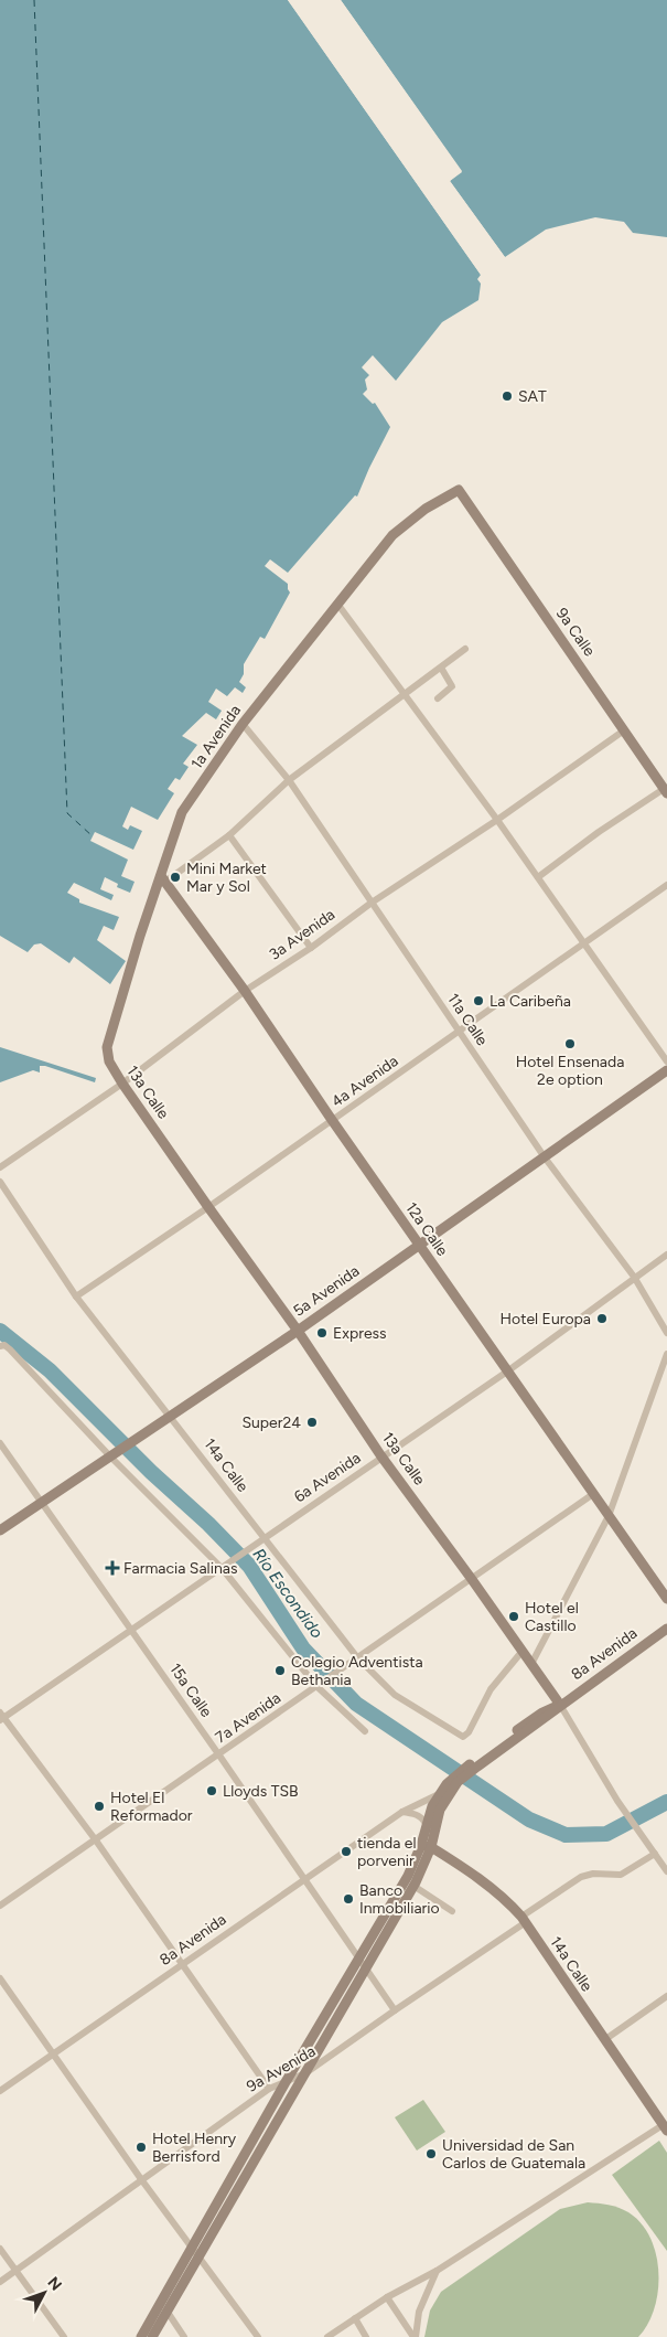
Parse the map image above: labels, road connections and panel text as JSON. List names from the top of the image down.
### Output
{
  "streets": {
    "street": [
      "9a Calle",
      "1a Avenida",
      "3a Avenida",
      "11a Calle",
      "4a Avenida",
      "13a Calle",
      "12a Calle",
      "5a Avenida",
      "14a Calle",
      "6a Avenida",
      "8a Avenida",
      "15a Calle",
      "7a Avenida",
      "9a Avenida"
    ]
  },
  "crossings": [
    ["9a Calle", "1a Avenida"],
    ["9a Calle", "3a Avenida"],
    ["1a Avenida", "11a Calle"],
    ["1a Avenida", "13a Calle"],
    ["1a Avenida", "12a Calle"],
    ["3a Avenida", "11a Calle"],
    ["3a Avenida", "13a Calle"],
    ["3a Avenida", "12a Calle"],
    ["11a Calle", "4a Avenida"],
    ["11a Calle", "5a Avenida"],
    ["11a Calle", "6a Avenida"],
    ["4a Avenida", "13a Calle"],
    ["4a Avenida", "12a Calle"],
    ["4a Avenida", "14a Calle"],
    ["13a Calle", "5a Avenida"],
    ["13a Calle", "14a Calle"],
    ["13a Calle", "6a Avenida"],
    ["13a Calle", "8a Avenida"],
    ["13a Calle", "7a Avenida"],
    ["13a Calle", "9a Avenida"],
    ["12a Calle", "5a Avenida"],
    ["12a Calle", "6a Avenida"],
    ["12a Calle", "7a Avenida"],
    ["5a Avenida", "14a Calle"],
    ["5a Avenida", "15a Calle"],
    ["14a Calle", "6a Avenida"],
    ["14a Calle", "8a Avenida"],
    ["14a Calle", "7a Avenida"],
    ["14a Calle", "9a Avenida"],
    ["6a Avenida", "15a Calle"],
    ["8a Avenida", "15a Calle"],
    ["15a Calle", "7a Avenida"],
    ["15a Calle", "9a Avenida"]
  ],
  "water": ["Río Escondido"],
  "places": {
    "other": [
      "SAT",
      "Mini Market Mar y Sol",
      "La Caribeña",
      "Hotel Ensenada 2e option",
      "Hotel Europa",
      "Express",
      "Super24",
      "Hotel el Castillo",
      "Colegio Adventista Bethania",
      "Lloyds TSB",
      "Hotel El Reformador",
      "tienda el porvenir",
      "Banco Inmobiliario",
      "Hotel Henry Berrisford",
      "Universidad de San Carlos de Guatemala"
    ],
    "health": ["Farmacia Salinas"]
  },
  "north": "top right"
}
